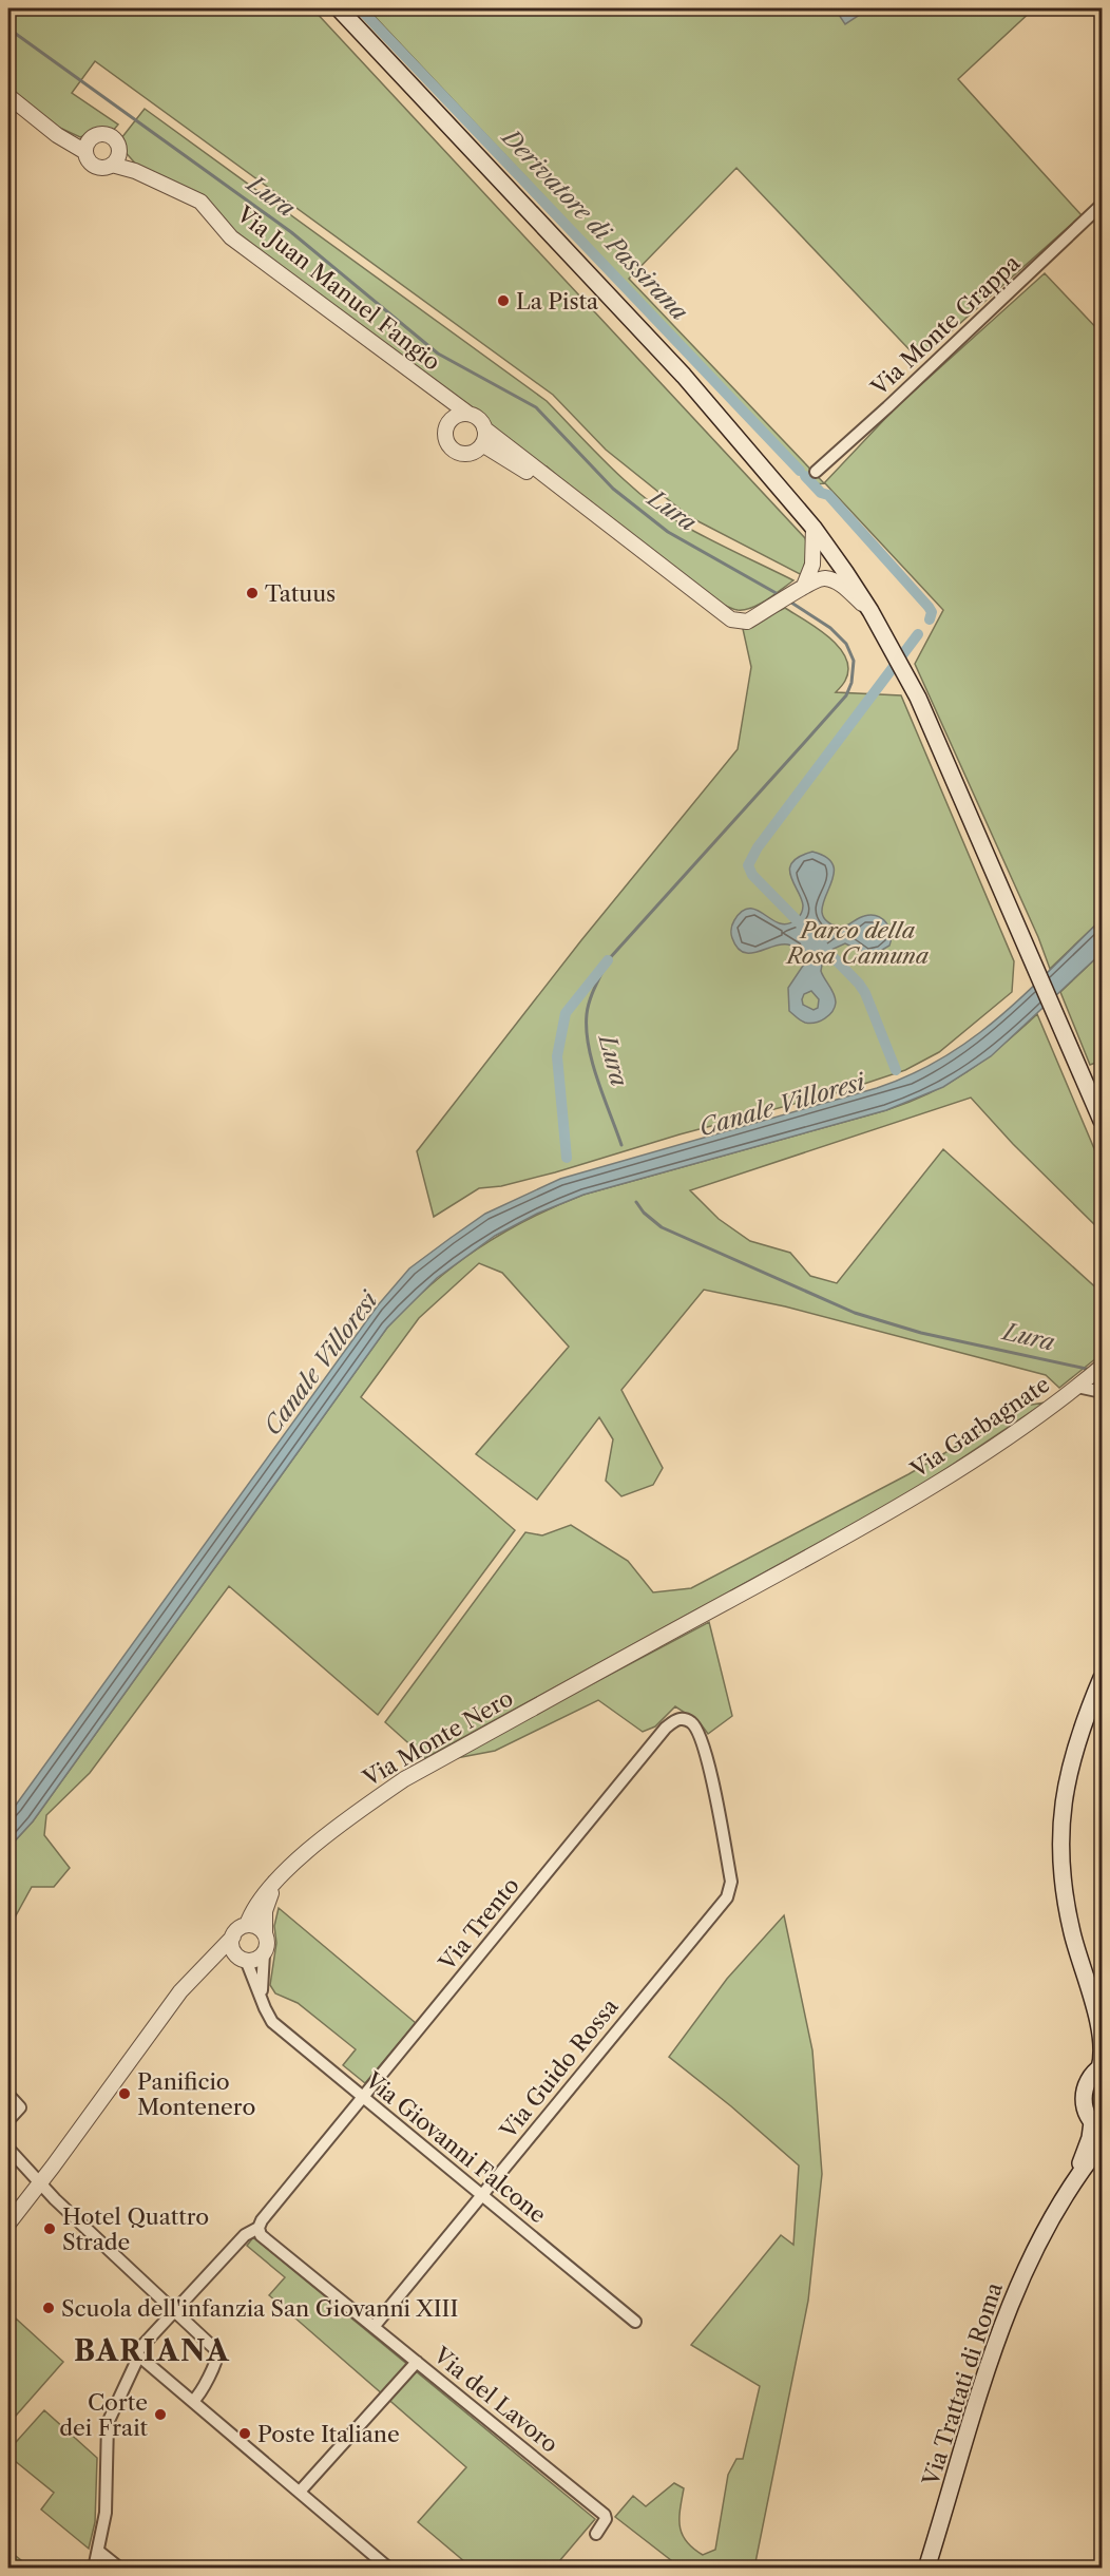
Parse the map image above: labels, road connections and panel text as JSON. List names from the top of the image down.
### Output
{
  "streets": {
    "main road": ["Via Trattati di Roma"],
    "street": [
      "Via Juan Manuel Fangio",
      "Via Monte Grappa",
      "Via Garbagnate",
      "Via Monte Nero",
      "Via Trento",
      "Via Guido Rossa",
      "Via Giovanni Falcone",
      "Via del Lavoro"
    ]
  },
  "crossings": [
    ["Via Garbagnate", "Via Monte Nero"],
    ["Via Monte Nero", "Via Giovanni Falcone"],
    ["Via Trento", "Via Guido Rossa"],
    ["Via Trento", "Via Giovanni Falcone"],
    ["Via Trento", "Via del Lavoro"],
    ["Via Guido Rossa", "Via Giovanni Falcone"],
    ["Via Guido Rossa", "Via del Lavoro"]
  ],
  "districts": ["BARIANA"],
  "water": ["Lura", "Derivatore di Passirana", "Canale Villoresi"],
  "parks": ["Parco della Rosa Camuna"],
  "places": [
    "La Pista",
    "Tatuus",
    "Panificio Montenero",
    "Hotel Quattro Strade",
    "Scuola dell'infanzia San Giovanni XIII",
    "Corte dei Frait",
    "Poste Italiane"
  ]
}
